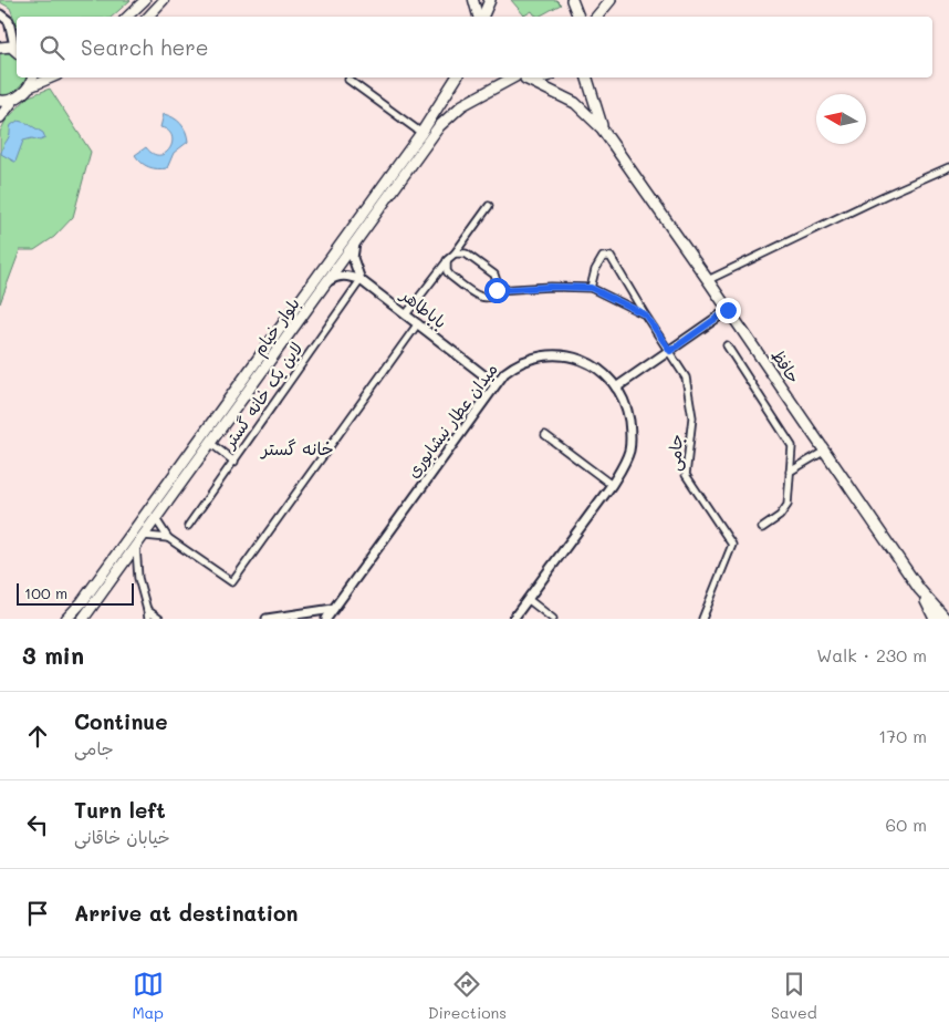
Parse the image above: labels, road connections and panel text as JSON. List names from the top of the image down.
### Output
{
  "streets": {
    "main road": ["بلوار خیام", "حافظ"],
    "street": [
      "باباطاهر",
      "لاین یک خانه گستر",
      "میدان عطار نیشابوری",
      "جامی"
    ]
  },
  "crossings": [
    ["باباطاهر", "لاین یک خانه گستر"],
    ["باباطاهر", "میدان عطار نیشابوری"]
  ],
  "districts": ["خانه گستر"],
  "scale_bar": "100 m",
  "north": "left",
  "page": {
    "search": "Search here",
    "scale": "100 m",
    "heading": ["3 min", "Walk · 230 m"],
    "list": [
      ["Continue", "جامی", "170 m"],
      ["Turn left", "خیابان خاقانی", "60 m"],
      "Arrive at destination"
    ],
    "nav": ["Map", "Directions", "Saved"]
  }
}
